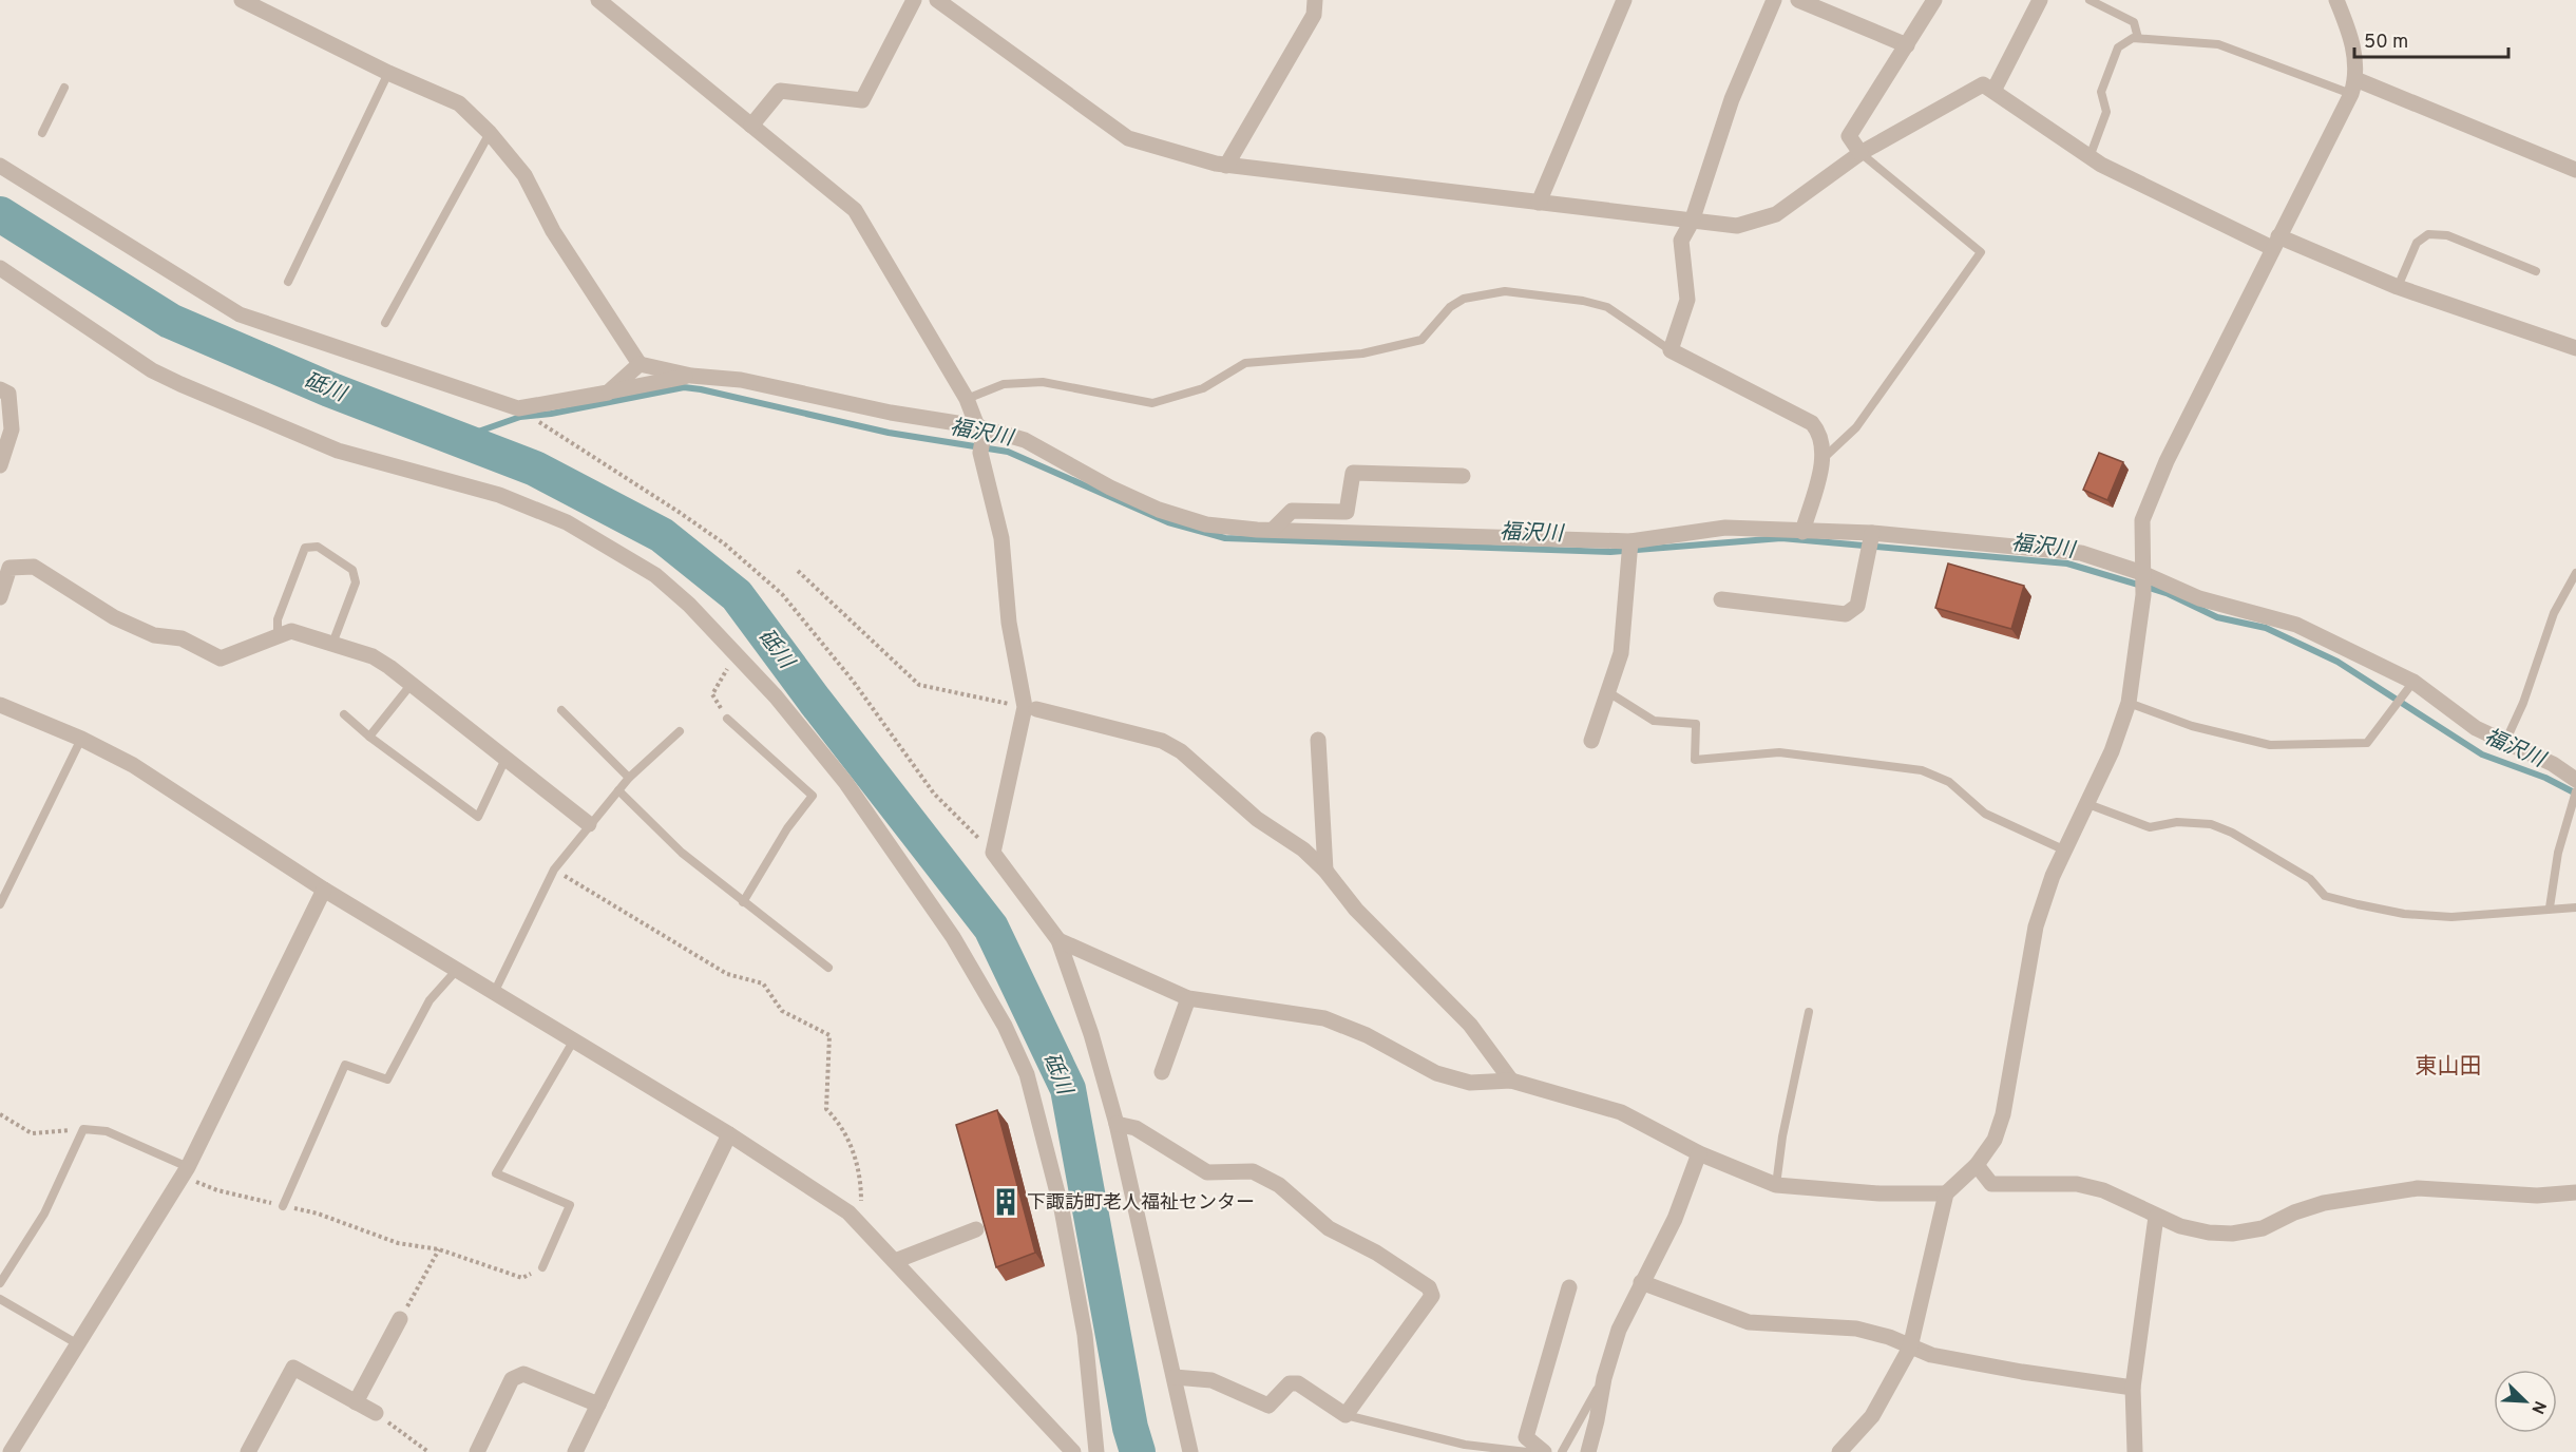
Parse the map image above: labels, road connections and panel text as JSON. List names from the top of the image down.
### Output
{
  "districts": ["東山田"],
  "water": ["砥川", "福沢川"],
  "places": {
    "building": ["下諏訪町老人福祉センター"]
  },
  "scale_bar": "50 m",
  "north": "bottom right"
}
